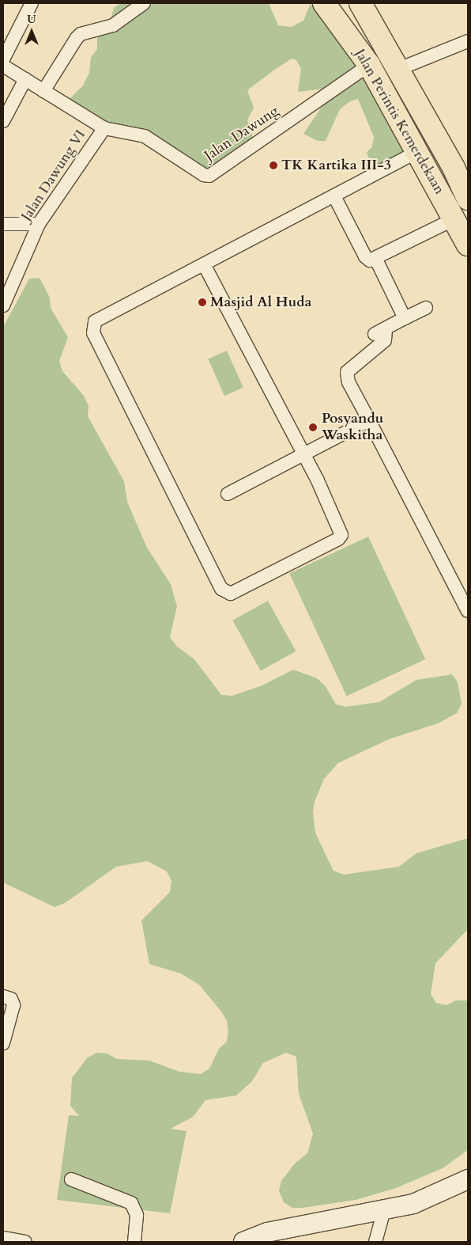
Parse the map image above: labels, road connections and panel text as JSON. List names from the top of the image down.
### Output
{
  "streets": {
    "highway": ["Jalan Perintis Kemerdekaan"],
    "street": ["Jalan Dawung", "Jalan Dawung VI"]
  },
  "crossings": [
    ["Jalan Perintis Kemerdekaan", "Jalan Dawung"],
    ["Jalan Dawung", "Jalan Dawung VI"]
  ],
  "places": ["TK Kartika III-3", "Masjid Al Huda", "Posyandu Waskitha"],
  "north": "top"
}
